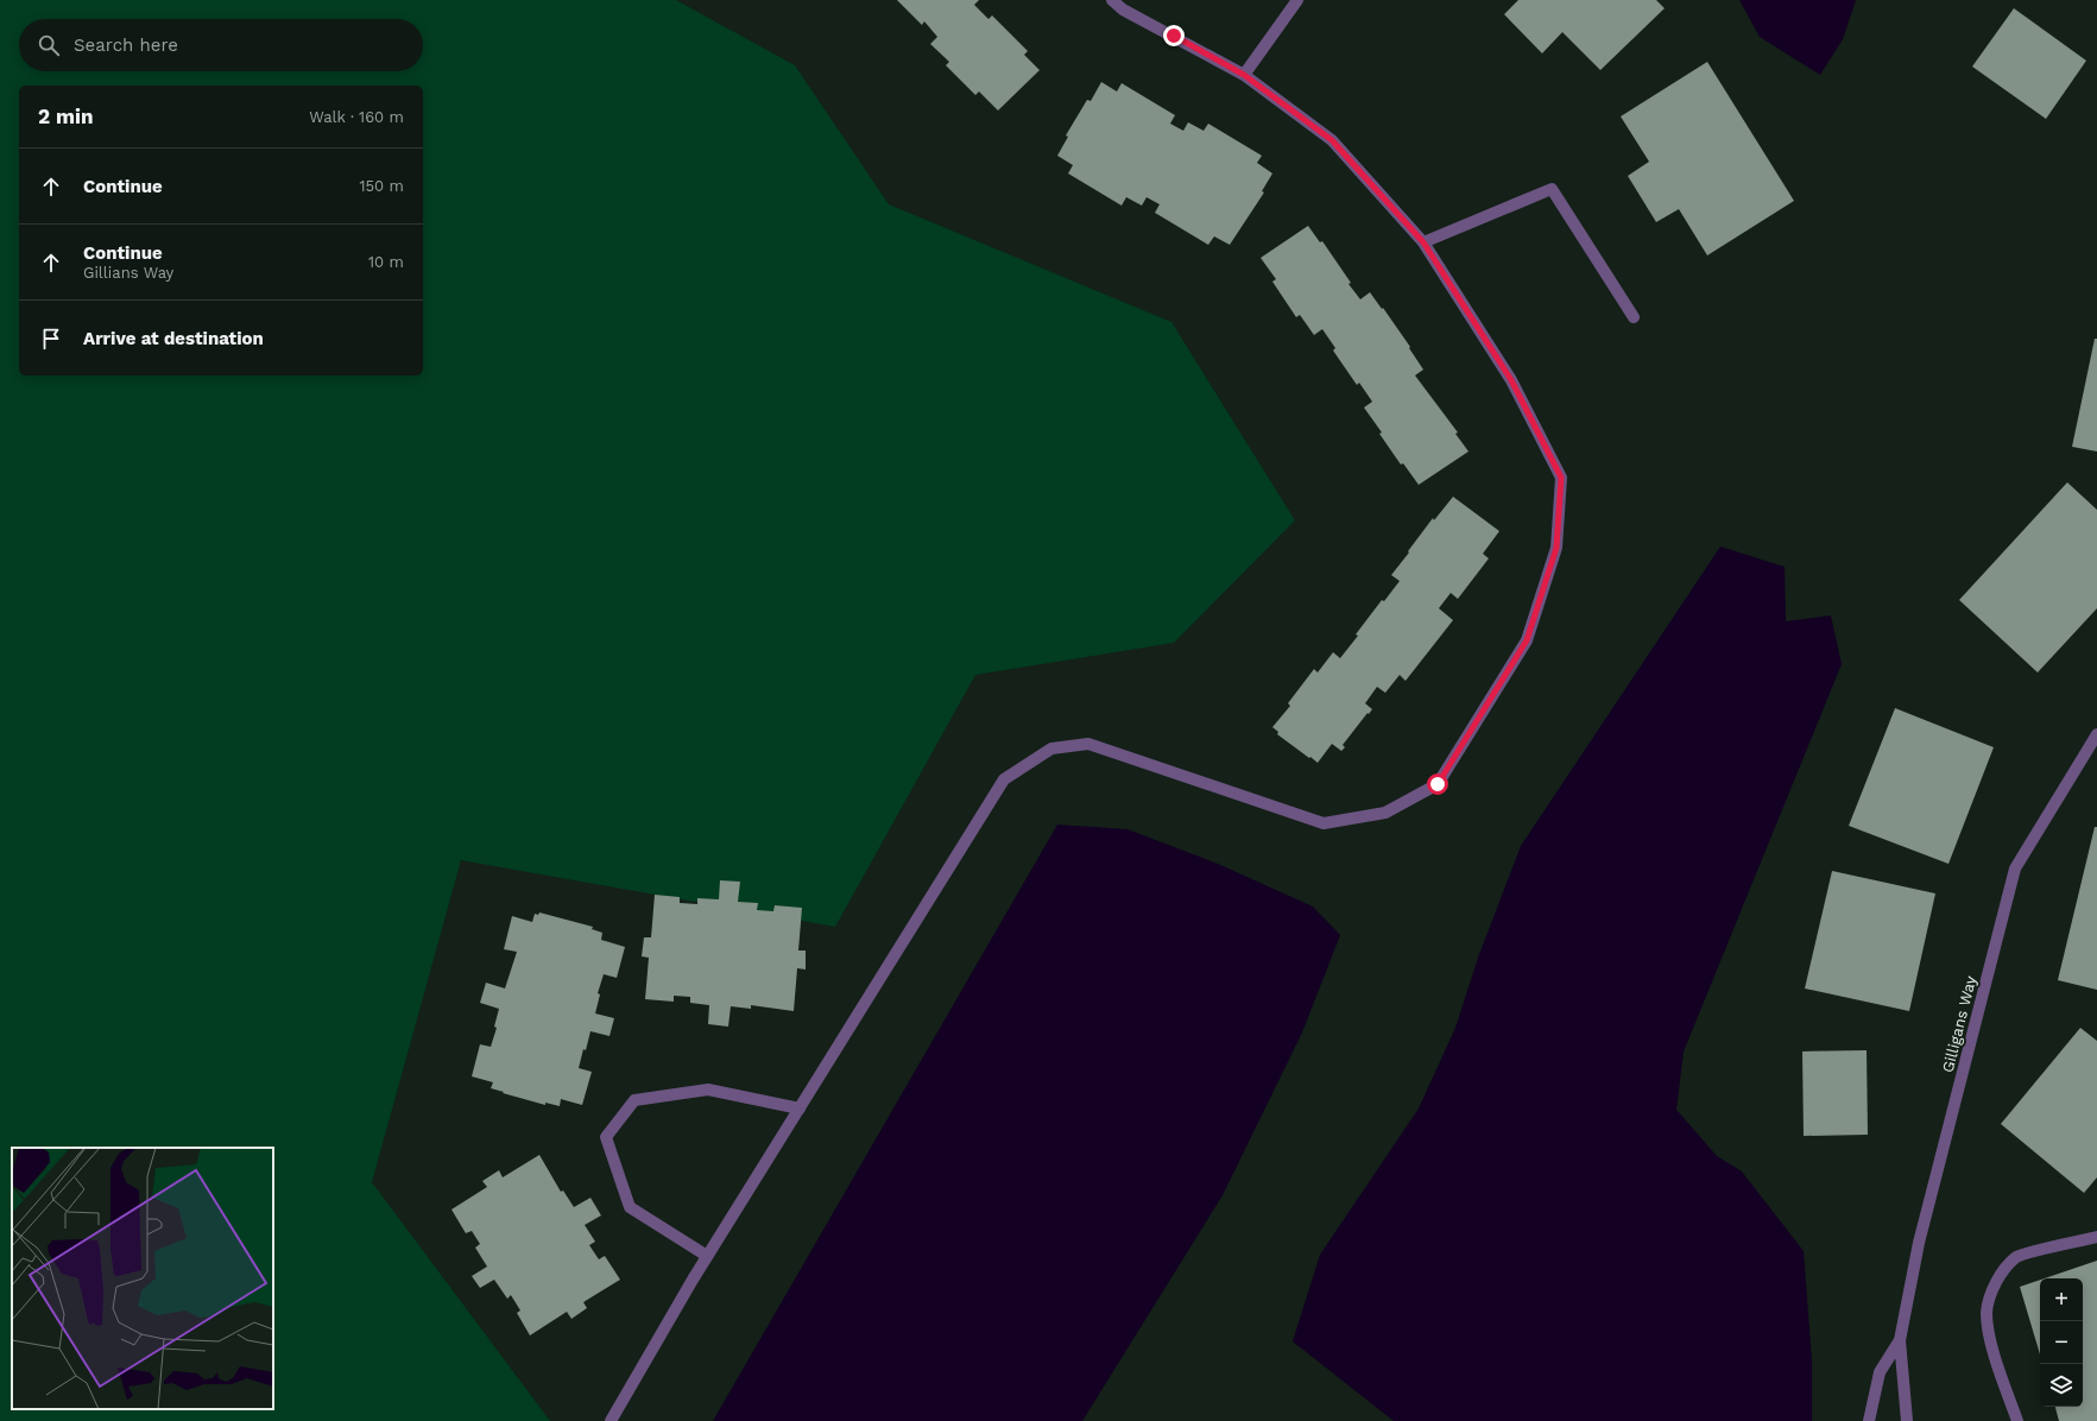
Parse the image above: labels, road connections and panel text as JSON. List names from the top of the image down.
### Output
{
  "streets": {
    "street": ["Gilligans Way"]
  },
  "page": {
    "search": "Search here",
    "heading": ["2 min", "Walk · 160 m"],
    "list": [
      ["Continue", "150 m"],
      ["Continue", "Gillians Way", "10 m"],
      "Arrive at destination"
    ],
    "map_buttons": ["+", "−"]
  }
}
